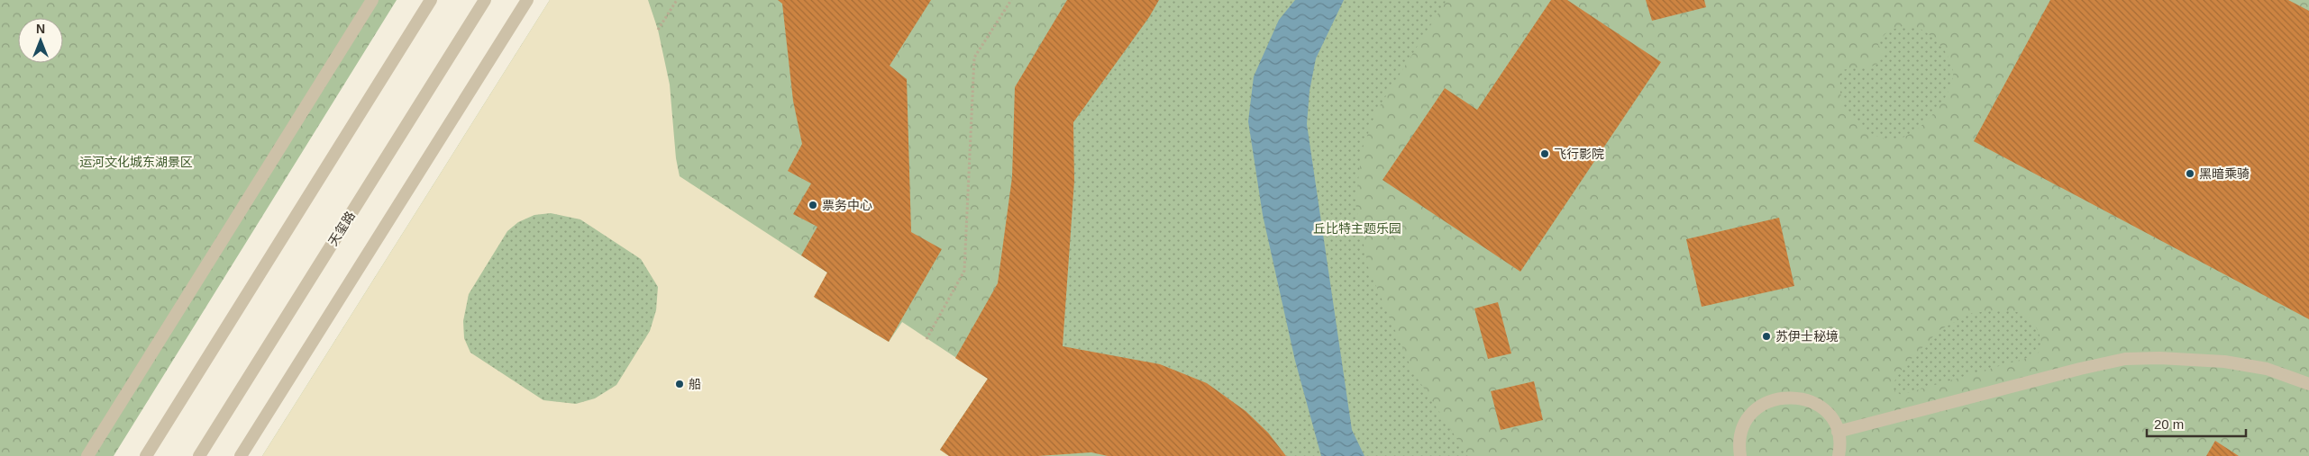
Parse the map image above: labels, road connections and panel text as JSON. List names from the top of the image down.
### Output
{
  "streets": {
    "street": ["天玺路"]
  },
  "parks": ["运河文化城东湖景区", "丘比特主题乐园"],
  "places": [
    "飞行影院",
    "黑暗乘骑",
    "票务中心",
    "苏伊士秘境",
    "船"
  ],
  "scale_bar": "20 m",
  "north": "top"
}
